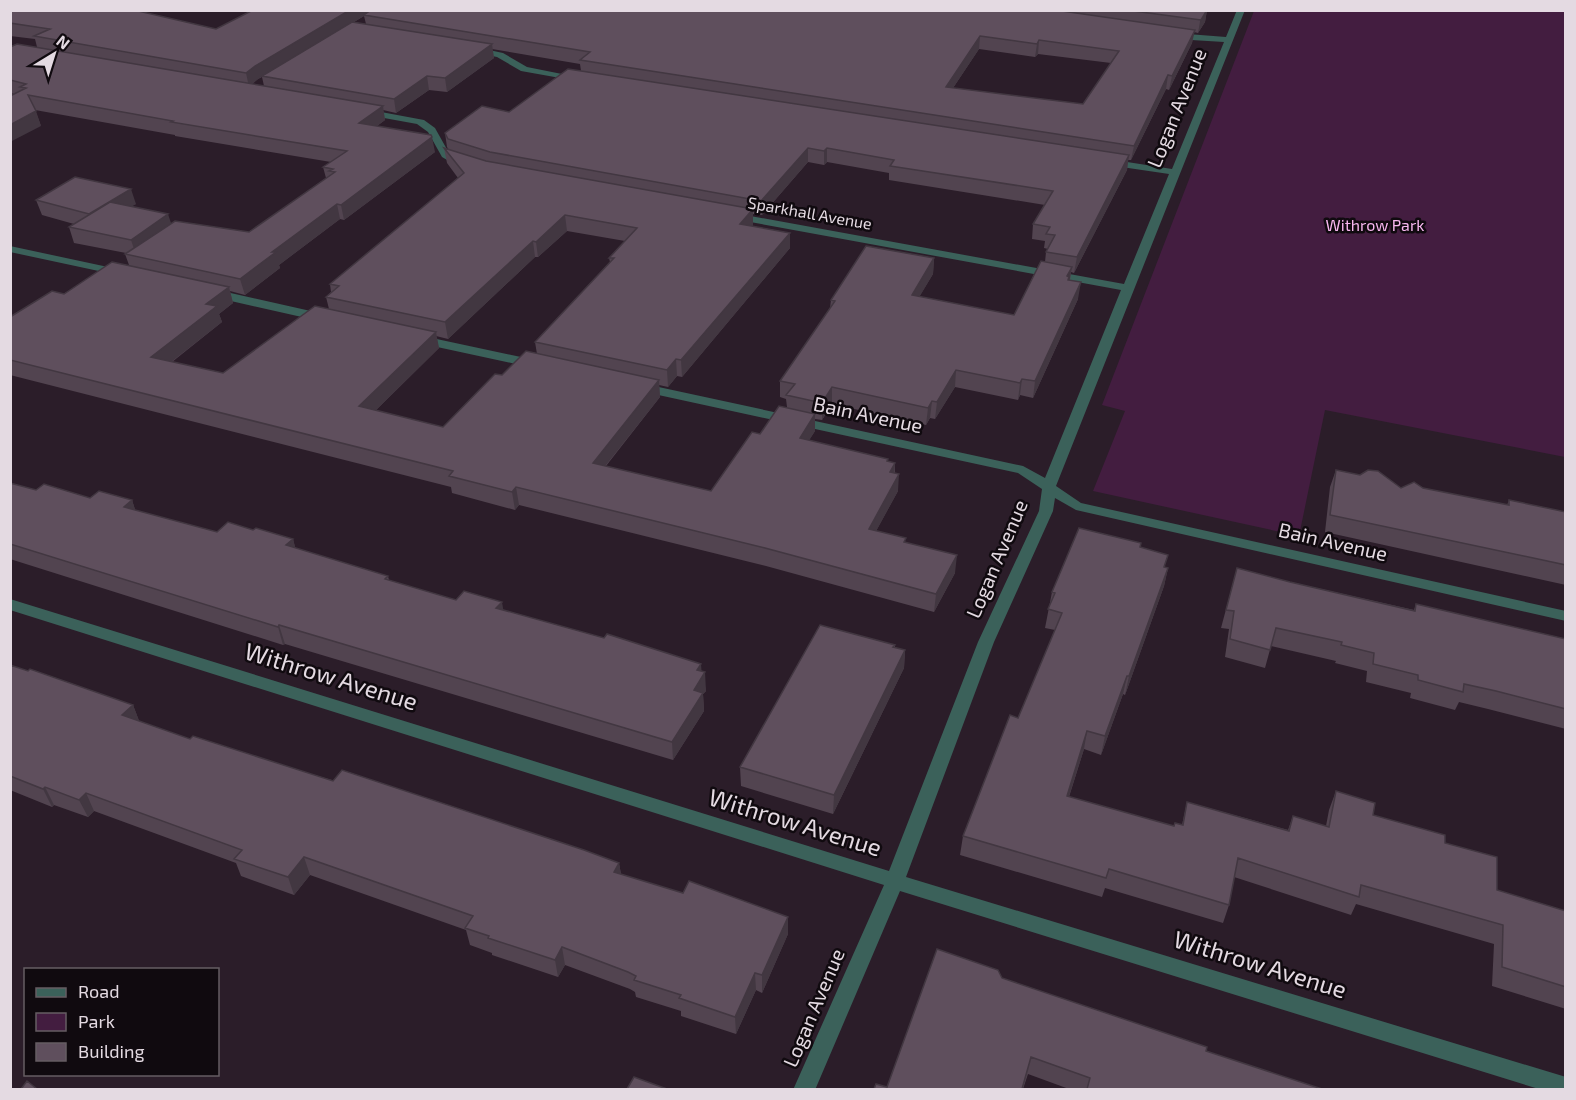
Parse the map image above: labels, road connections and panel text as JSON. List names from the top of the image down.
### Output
{
  "streets": {
    "street": [
      "Logan Avenue",
      "Sparkhall Avenue",
      "Bain Avenue",
      "Withrow Avenue"
    ]
  },
  "crossings": [
    ["Logan Avenue", "Sparkhall Avenue"],
    ["Logan Avenue", "Bain Avenue"],
    ["Logan Avenue", "Withrow Avenue"]
  ],
  "parks": ["Withrow Park"],
  "legend": ["Road", "Park", "Building"],
  "north": "top right"
}
